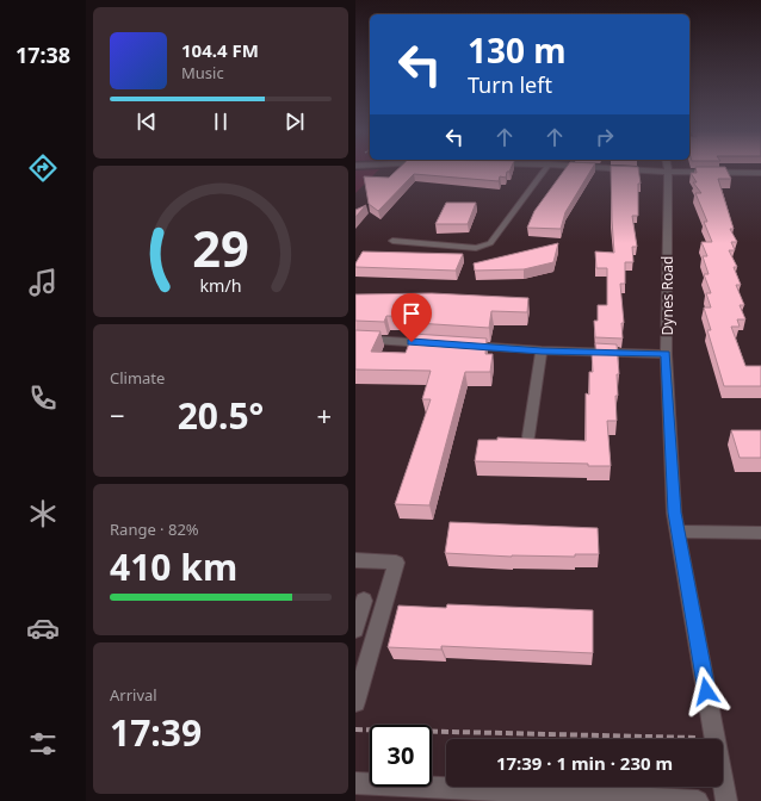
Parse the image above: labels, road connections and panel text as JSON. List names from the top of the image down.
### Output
{
  "streets": {
    "street": ["Dynes Road"]
  },
  "page": {
    "tabs": "17:38",
    "turn": ["130 m", "Turn left"],
    "song": ["104.4 FM", "Music"],
    "tile": [
      "Climate",
      ["Range · 82%", "410 km"],
      ["Arrival", "17:39"]
    ],
    "heat": ["−", "20.5°", "+"],
    "limit": "30",
    "trip": "17:39 · 1 min · 230 m",
    "gauge": ["29", "km/h"]
  }
}
